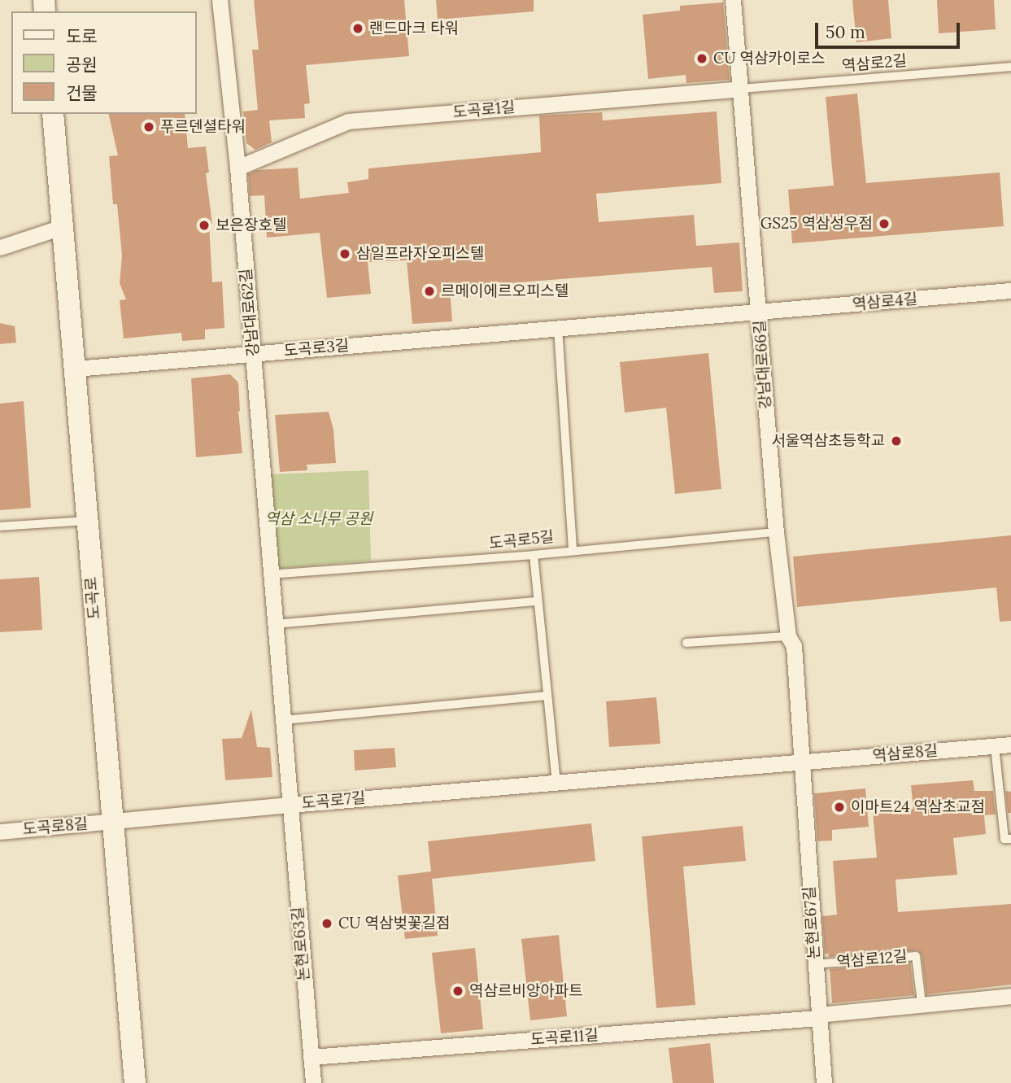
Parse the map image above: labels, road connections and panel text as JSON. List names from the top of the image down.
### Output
{
  "streets": {
    "main road": ["도곡로"],
    "street": [
      "도곡로1길",
      "역삼로4길",
      "강남대로62길",
      "도곡로3길",
      "강남대로66길",
      "역삼로8길",
      "도곡로7길",
      "도곡로8길",
      "논현로67길",
      "논현로63길",
      "도곡로11길"
    ],
    "lane": ["역삼로2길", "도곡로5길", "역삼로12길"]
  },
  "crossings": [
    ["역삼로2길", "도곡로1길"],
    ["역삼로2길", "강남대로66길"],
    ["도곡로1길", "강남대로62길"],
    ["도곡로1길", "강남대로66길"],
    ["역삼로4길", "도곡로3길"],
    ["역삼로4길", "강남대로66길"],
    ["강남대로62길", "도곡로3길"],
    ["강남대로62길", "도곡로5길"],
    ["강남대로62길", "도곡로7길"],
    ["강남대로62길", "논현로63길"],
    ["도곡로3길", "강남대로66길"],
    ["도곡로3길", "도곡로"],
    ["강남대로66길", "도곡로5길"],
    ["강남대로66길", "역삼로8길"],
    ["강남대로66길", "도곡로7길"],
    ["강남대로66길", "논현로67길"],
    ["도곡로", "도곡로7길"],
    ["도곡로", "도곡로8길"],
    ["역삼로8길", "도곡로7길"],
    ["역삼로8길", "논현로67길"],
    ["도곡로7길", "도곡로8길"],
    ["도곡로7길", "논현로67길"],
    ["도곡로7길", "논현로63길"],
    ["논현로67길", "역삼로12길"],
    ["논현로67길", "도곡로11길"],
    ["논현로63길", "도곡로11길"]
  ],
  "parks": ["역삼 소나무 공원"],
  "places": [
    "랜드마크 타워",
    "CU 역삼카이로스",
    "푸르덴셜타워",
    "GS25 역삼성우점",
    "보은장호텔",
    "삼일프라자오피스텔",
    "르메이에르오피스텔",
    "서울역삼초등학교",
    "이마트24 역삼초교점",
    "CU 역삼벚꽃길점",
    "역삼르비앙아파트"
  ],
  "legend": ["도로", "공원", "건물"],
  "scale_bar": "50 m"
}
